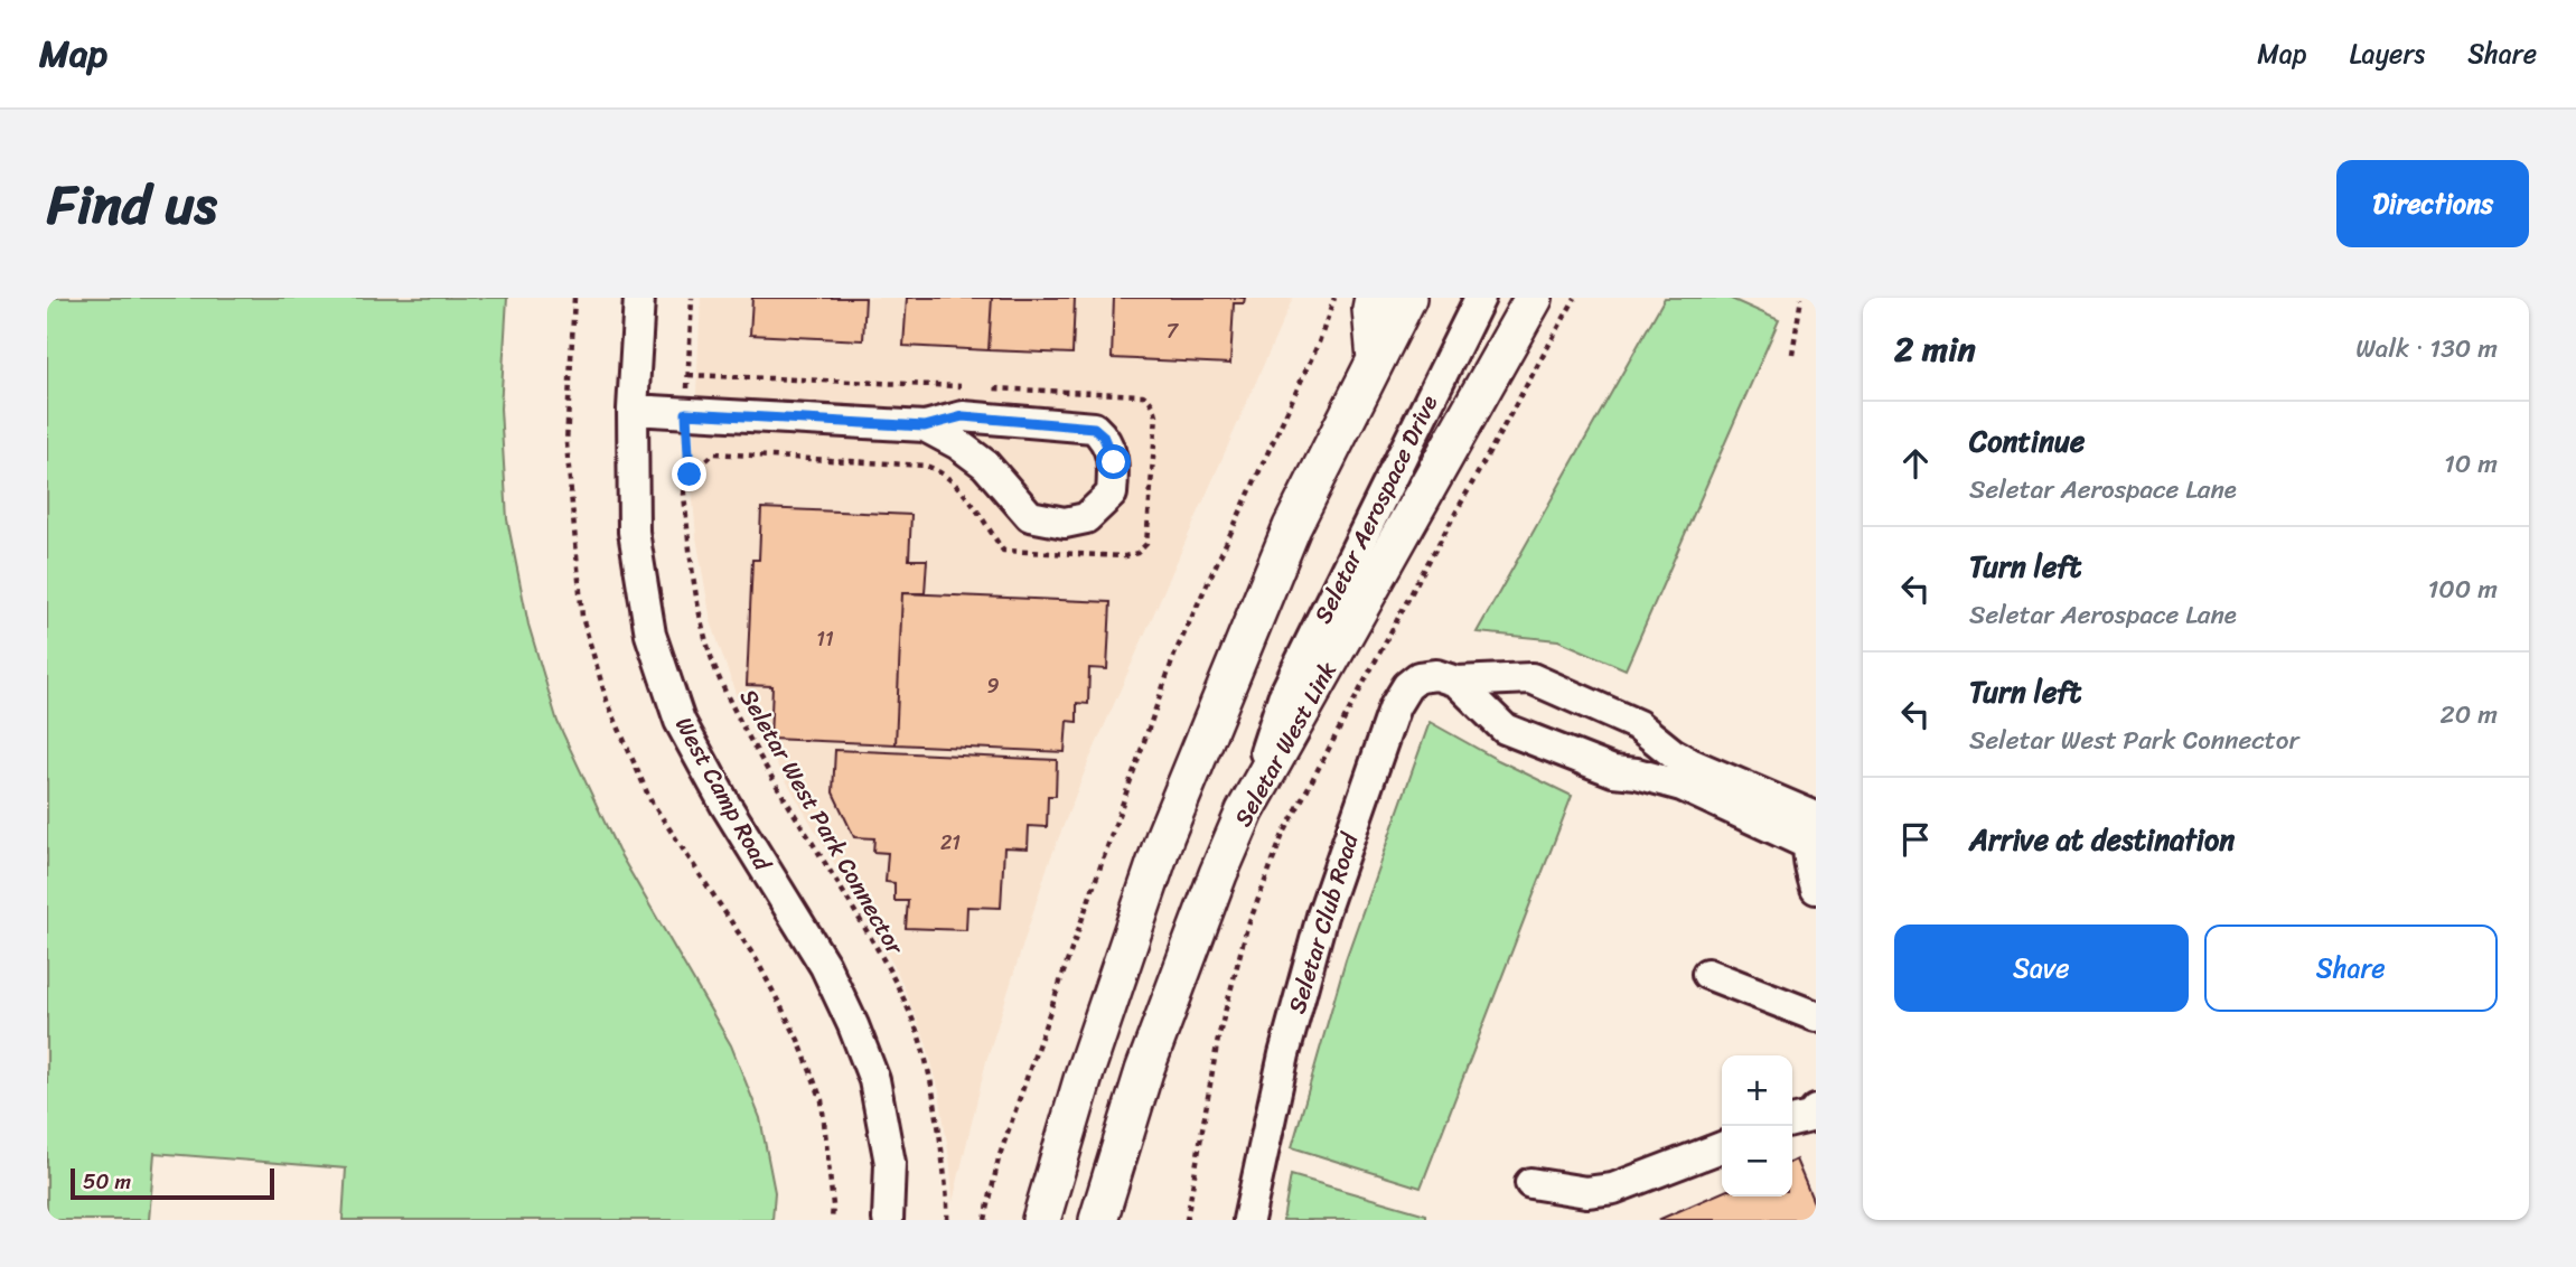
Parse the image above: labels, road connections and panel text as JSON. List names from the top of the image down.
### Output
{
  "streets": {
    "main road": ["Seletar West Link"],
    "street": ["Seletar Aerospace Drive", "West Camp Road", "Seletar Club Road"],
    "path": ["Seletar West Park Connector"]
  },
  "crossings": [
    ["Seletar Aerospace Drive", "Seletar West Link"]
  ],
  "house_numbers": [
    "7",
    "11",
    "9",
    "21"
  ],
  "scale_bar": "50 m",
  "page": {
    "header": "Map",
    "nav": ["Map", "Layers", "Share"],
    "title": "Find us",
    "buttons": [
      "Directions",
      ["Save", "Share"]
    ],
    "heading": ["2 min", "Walk · 130 m"],
    "list": [
      ["Continue", "Seletar Aerospace Lane", "10 m"],
      ["Turn left", "Seletar Aerospace Lane", "100 m"],
      ["Turn left", "Seletar West Park Connector", "20 m"],
      "Arrive at destination"
    ],
    "map_buttons": ["+", "−"],
    "scale": "50 m"
  }
}
